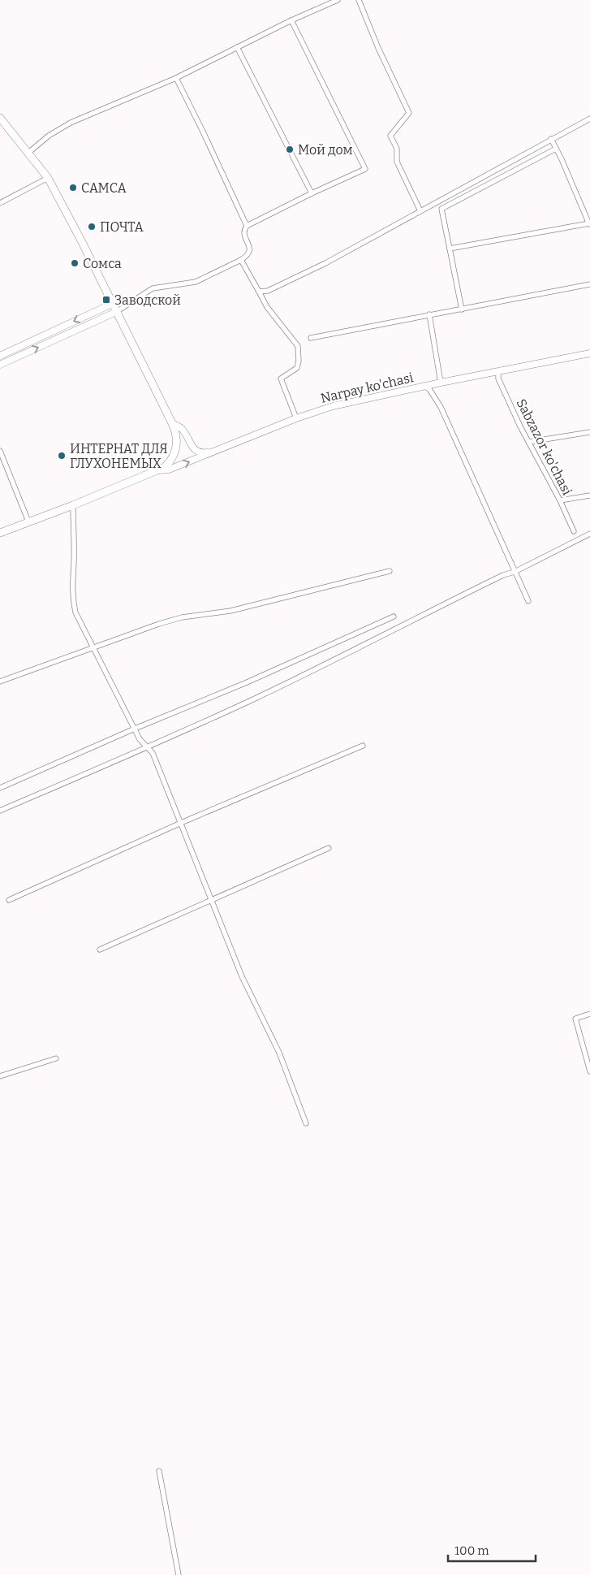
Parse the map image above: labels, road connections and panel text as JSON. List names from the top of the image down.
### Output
{
  "streets": {
    "main road": ["Narpay ko'chasi"],
    "street": ["Sabzazor ko'chasi"]
  },
  "crossings": [
    ["Narpay ko'chasi", "Sabzazor ko'chasi"]
  ],
  "places": {
    "other": [
      "Мой дом",
      "САМСА",
      "ПОЧТА",
      "Сомса",
      "ИНТЕРНАТ ДЛЯ ГЛУХОНЕМЫХ"
    ],
    "transit": ["Заводской"]
  },
  "scale_bar": "100 m"
}
